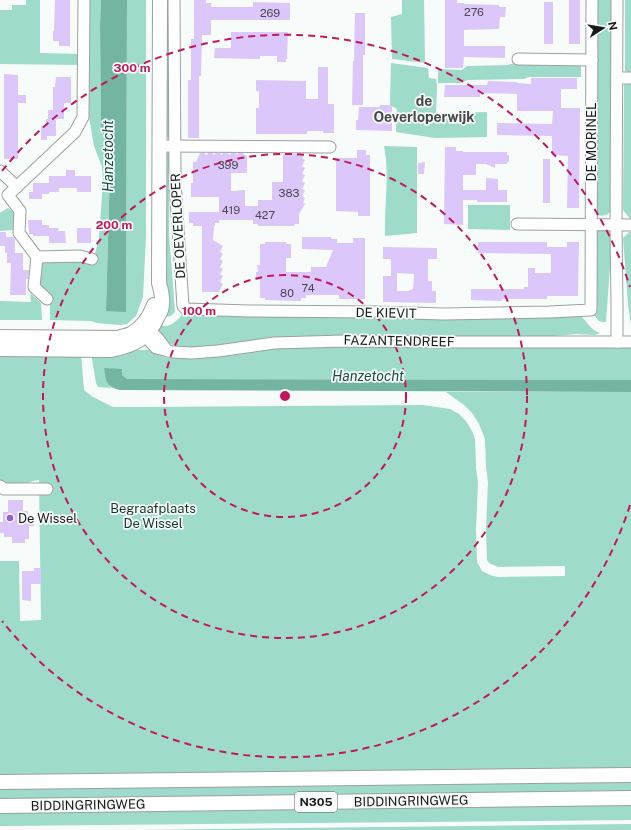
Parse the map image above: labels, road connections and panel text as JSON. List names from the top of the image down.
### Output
{
  "streets": {
    "main road": ["DE OEVERLOPER", "BIDDINGRINGWEG", "N305"],
    "street": ["DE MORINEL", "DE KIEVIT", "FAZANTENDREEF"]
  },
  "crossings": [
    ["DE MORINEL", "DE KIEVIT"],
    ["DE MORINEL", "FAZANTENDREEF"],
    ["DE OEVERLOPER", "DE KIEVIT"],
    ["DE OEVERLOPER", "FAZANTENDREEF"]
  ],
  "districts": ["de Oeverloperwijk"],
  "water": ["Hanzetocht"],
  "parks": ["Begraafplaats De Wissel"],
  "places": ["De Wissel"],
  "house_numbers": [
    "276",
    "269",
    "399",
    "383",
    "419",
    "427",
    "74",
    "80"
  ],
  "north": "right",
  "rings": ["300 m", "200 m", "100 m"]
}
